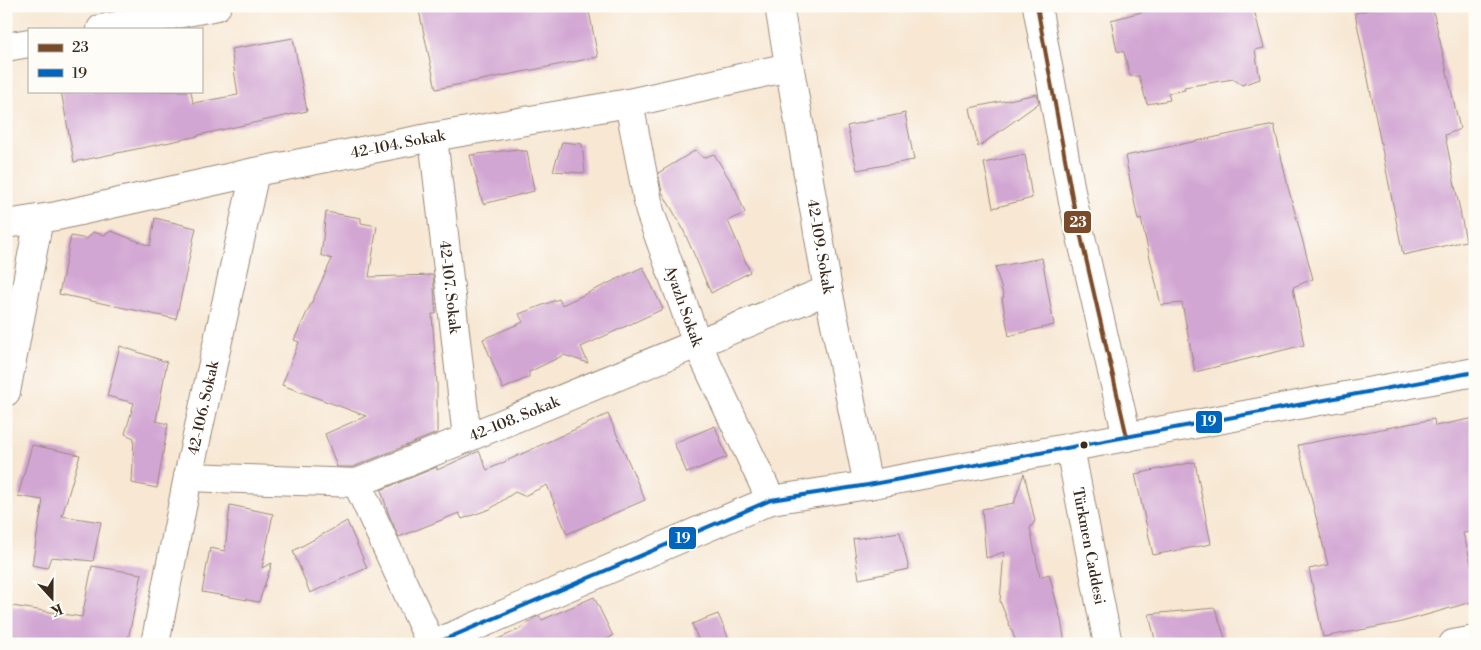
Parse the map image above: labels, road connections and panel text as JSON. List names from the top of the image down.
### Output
{
  "streets": {
    "street": [
      "42-104. Sokak",
      "42-109. Sokak",
      "42-107. Sokak",
      "Ayazlı Sokak",
      "42-106. Sokak",
      "42-108. Sokak",
      "Türkmen Caddesi"
    ]
  },
  "crossings": [
    ["42-104. Sokak", "42-109. Sokak"],
    ["42-104. Sokak", "42-107. Sokak"],
    ["42-104. Sokak", "Ayazlı Sokak"],
    ["42-104. Sokak", "42-106. Sokak"],
    ["42-109. Sokak", "42-108. Sokak"],
    ["42-107. Sokak", "42-108. Sokak"],
    ["Ayazlı Sokak", "42-108. Sokak"],
    ["42-106. Sokak", "42-108. Sokak"]
  ],
  "lines": ["transit line 23", "transit line 19"],
  "legend": ["23", "19"],
  "north": "bottom"
}
